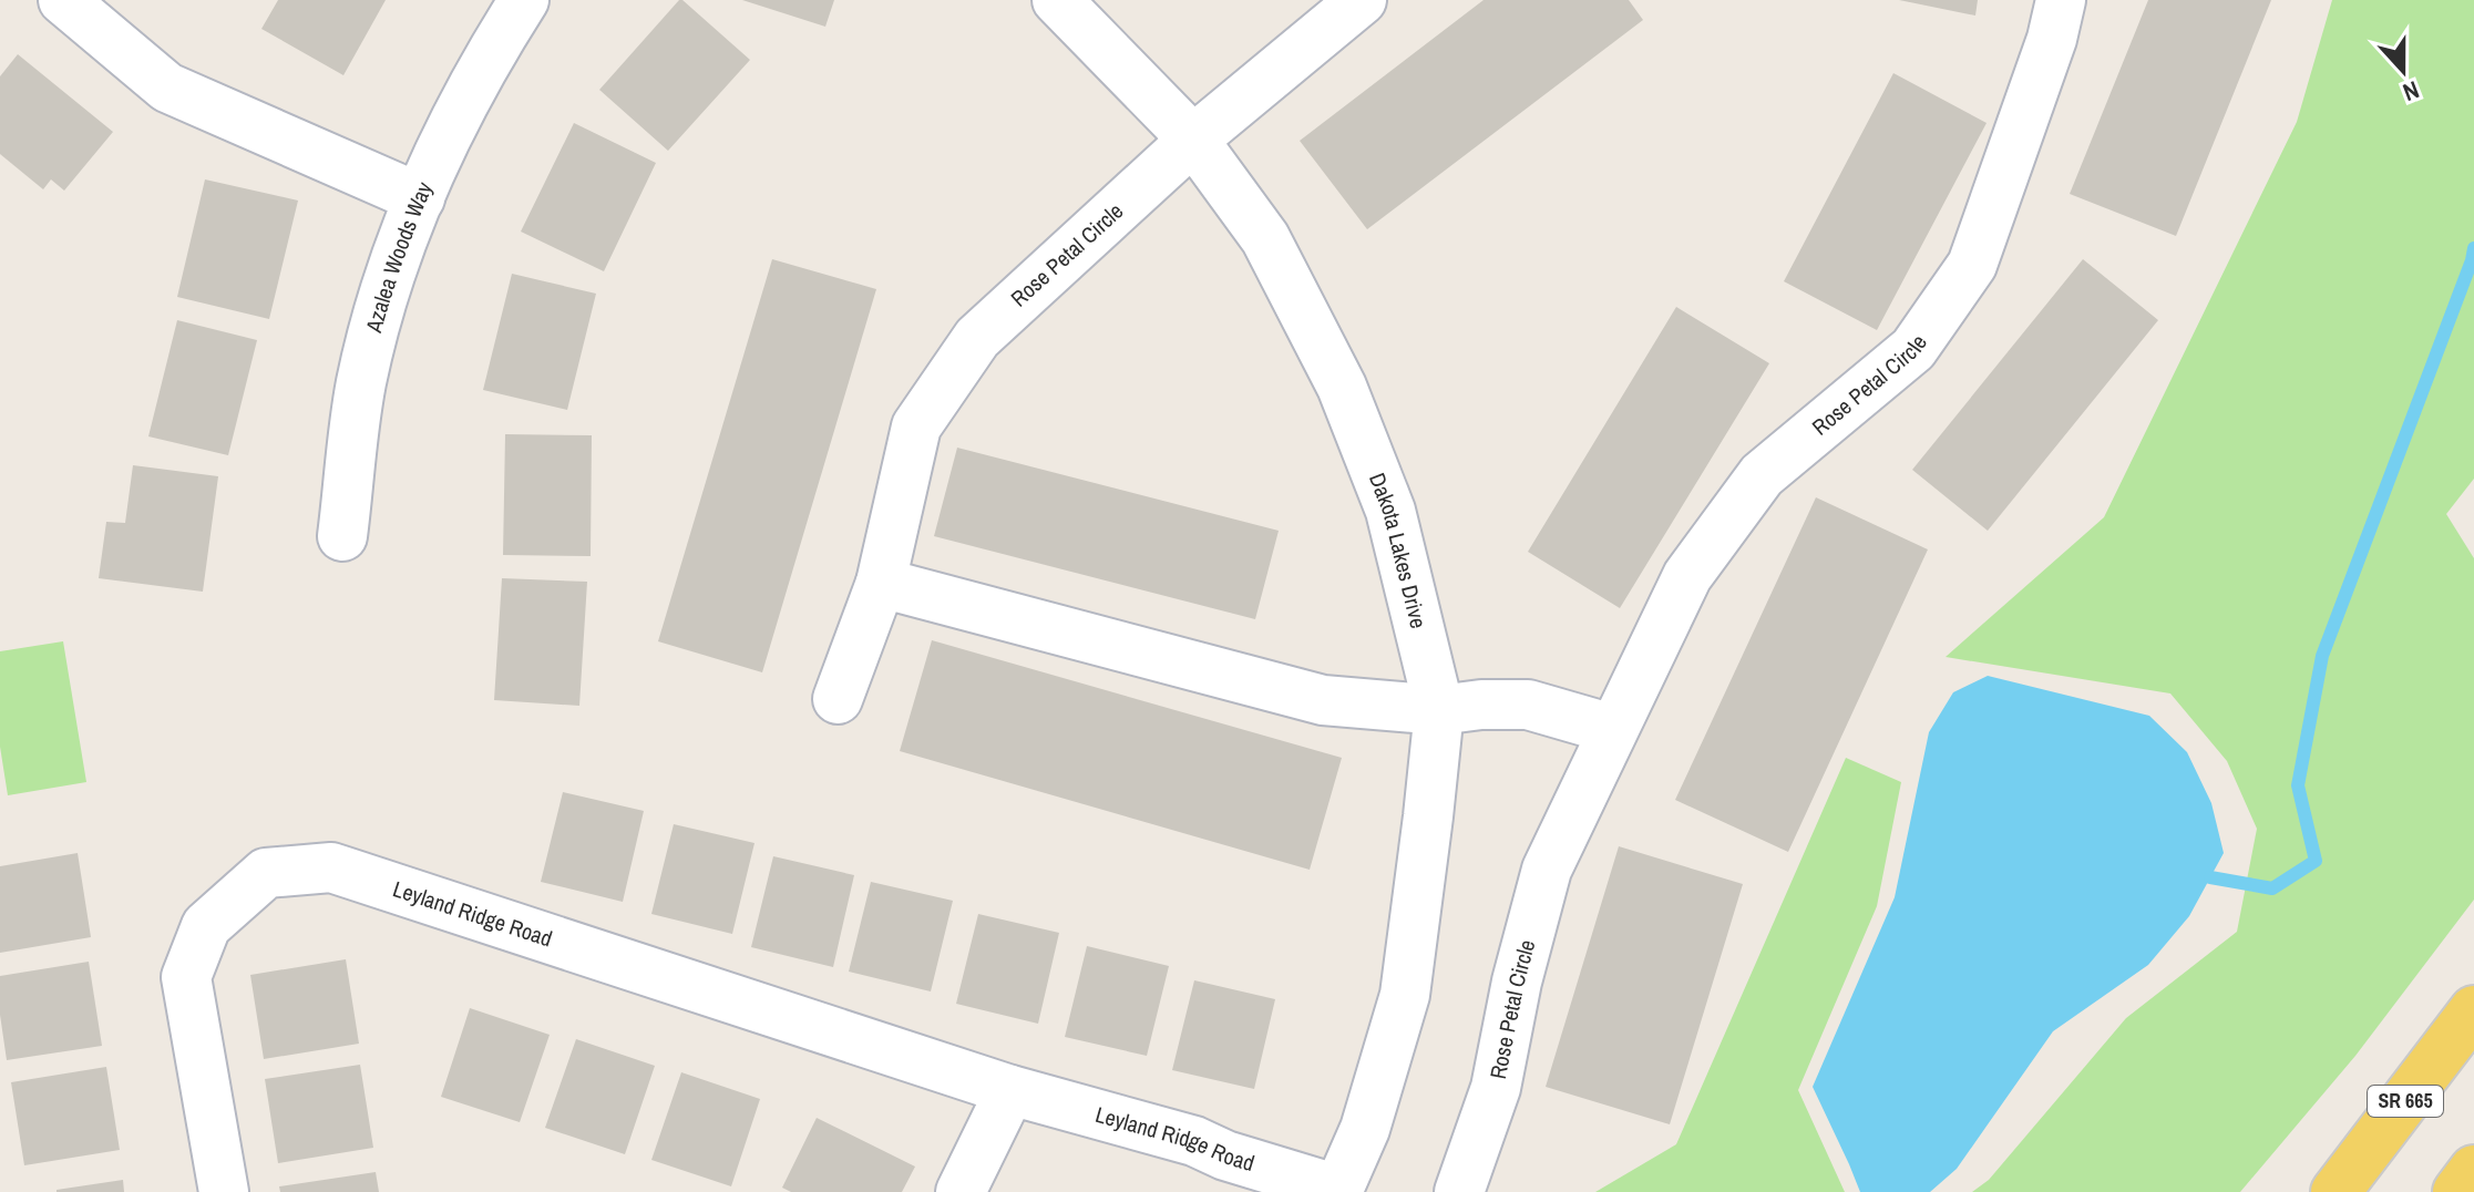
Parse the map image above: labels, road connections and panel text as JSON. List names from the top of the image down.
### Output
{
  "streets": {
    "main road": ["SR 665"],
    "street": [
      "Rose Petal Circle",
      "Azalea Woods Way",
      "Dakota Lakes Drive",
      "Leyland Ridge Road"
    ]
  },
  "crossings": [
    ["Rose Petal Circle", "Dakota Lakes Drive"],
    ["Dakota Lakes Drive", "Leyland Ridge Road"]
  ],
  "north": "bottom"
}
